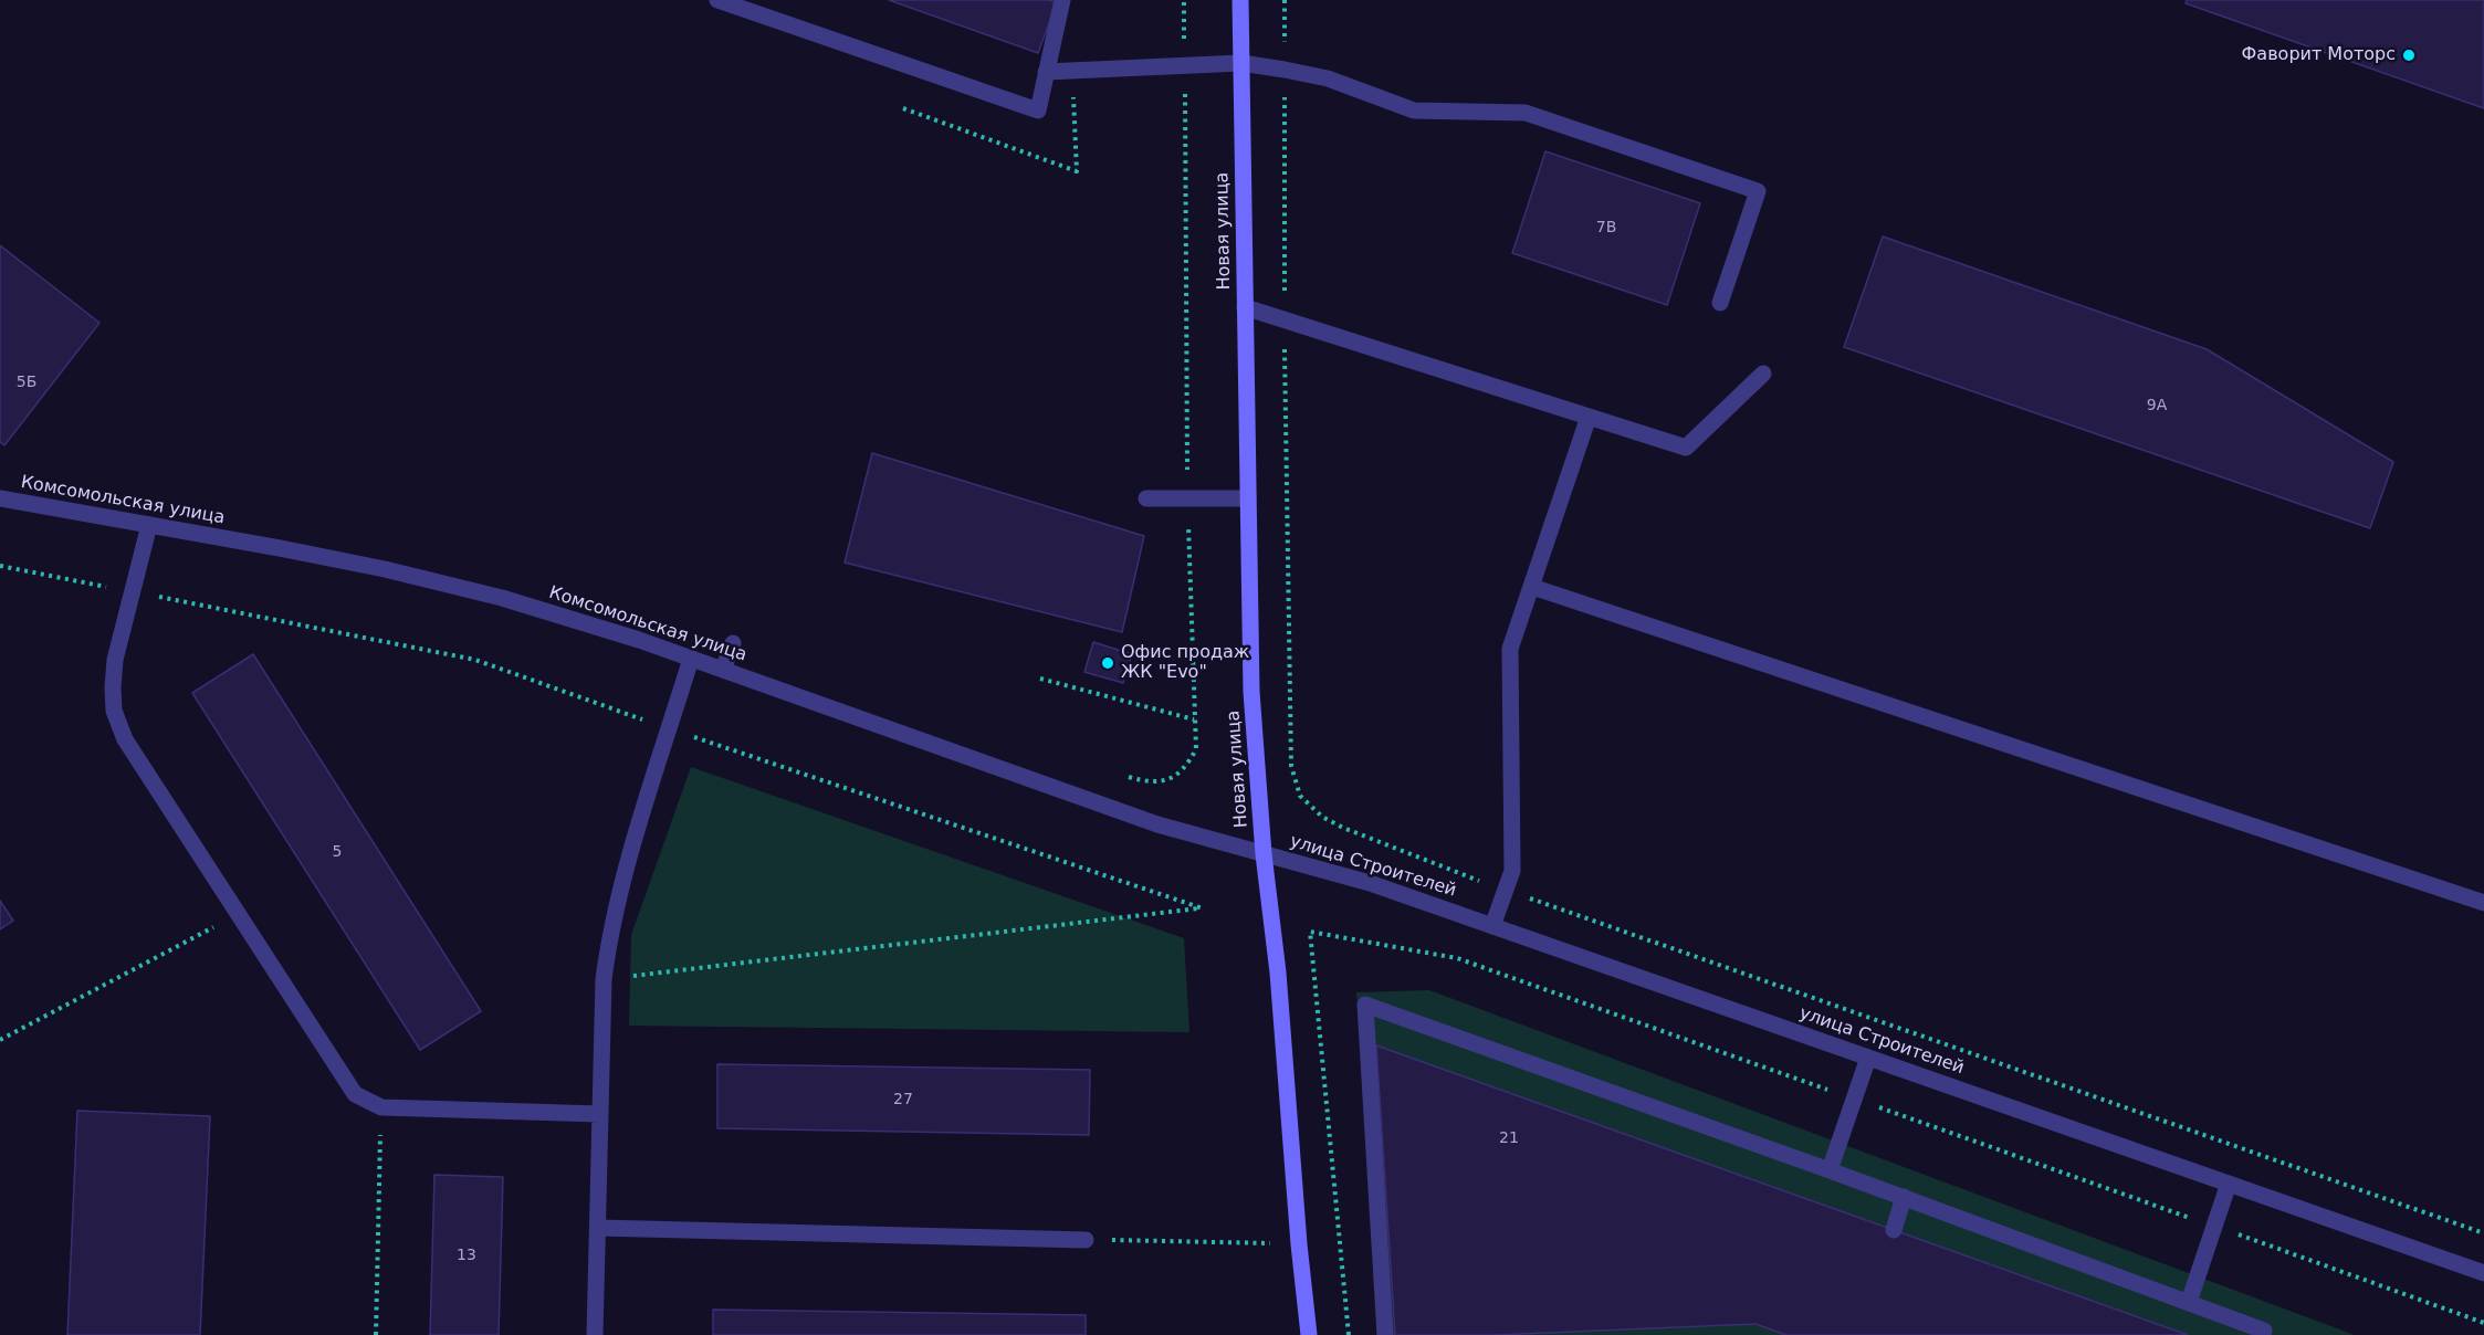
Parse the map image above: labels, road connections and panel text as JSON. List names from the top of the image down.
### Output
{
  "streets": {
    "street": ["Новая улица", "Комсомольская улица", "улица Строителей"]
  },
  "crossings": [
    ["Новая улица", "Комсомольская улица"],
    ["Новая улица", "улица Строителей"],
    ["Комсомольская улица", "улица Строителей"]
  ],
  "places": ["Фаворит Моторс", "Офис продаж ЖК \"Evo\""],
  "house_numbers": [
    "7В",
    "5Б",
    "9А",
    "5",
    "27",
    "21",
    "13"
  ]
}
